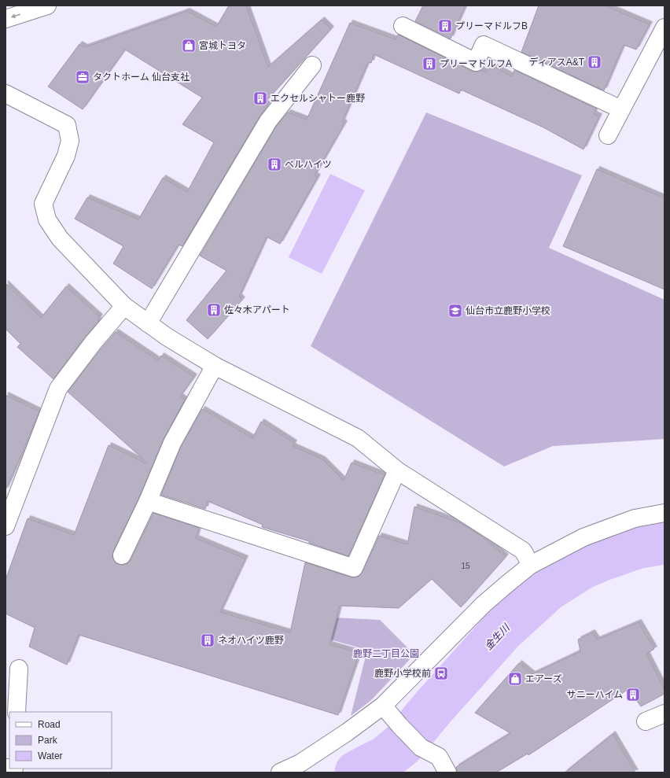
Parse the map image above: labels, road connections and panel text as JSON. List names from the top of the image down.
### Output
{
  "water": ["金生川"],
  "parks": ["鹿野二丁目公園"],
  "places": {
    "building": [
      "プリーマドルフB",
      "ディアスA&T",
      "プリーマドルフA",
      "エクセルシャトー鹿野",
      "ベルハイツ",
      "佐々木アパート",
      "ネオハイツ鹿野",
      "サニーハイム"
    ],
    "shop": ["宮城トヨタ", "エアーズ"],
    "office": ["タクトホーム 仙台支社"],
    "school or university": ["仙台市立鹿野小学校"],
    "bus stop": ["鹿野小学校前"]
  },
  "house_numbers": ["15"],
  "legend": ["Road", "Park", "Water"]
}
